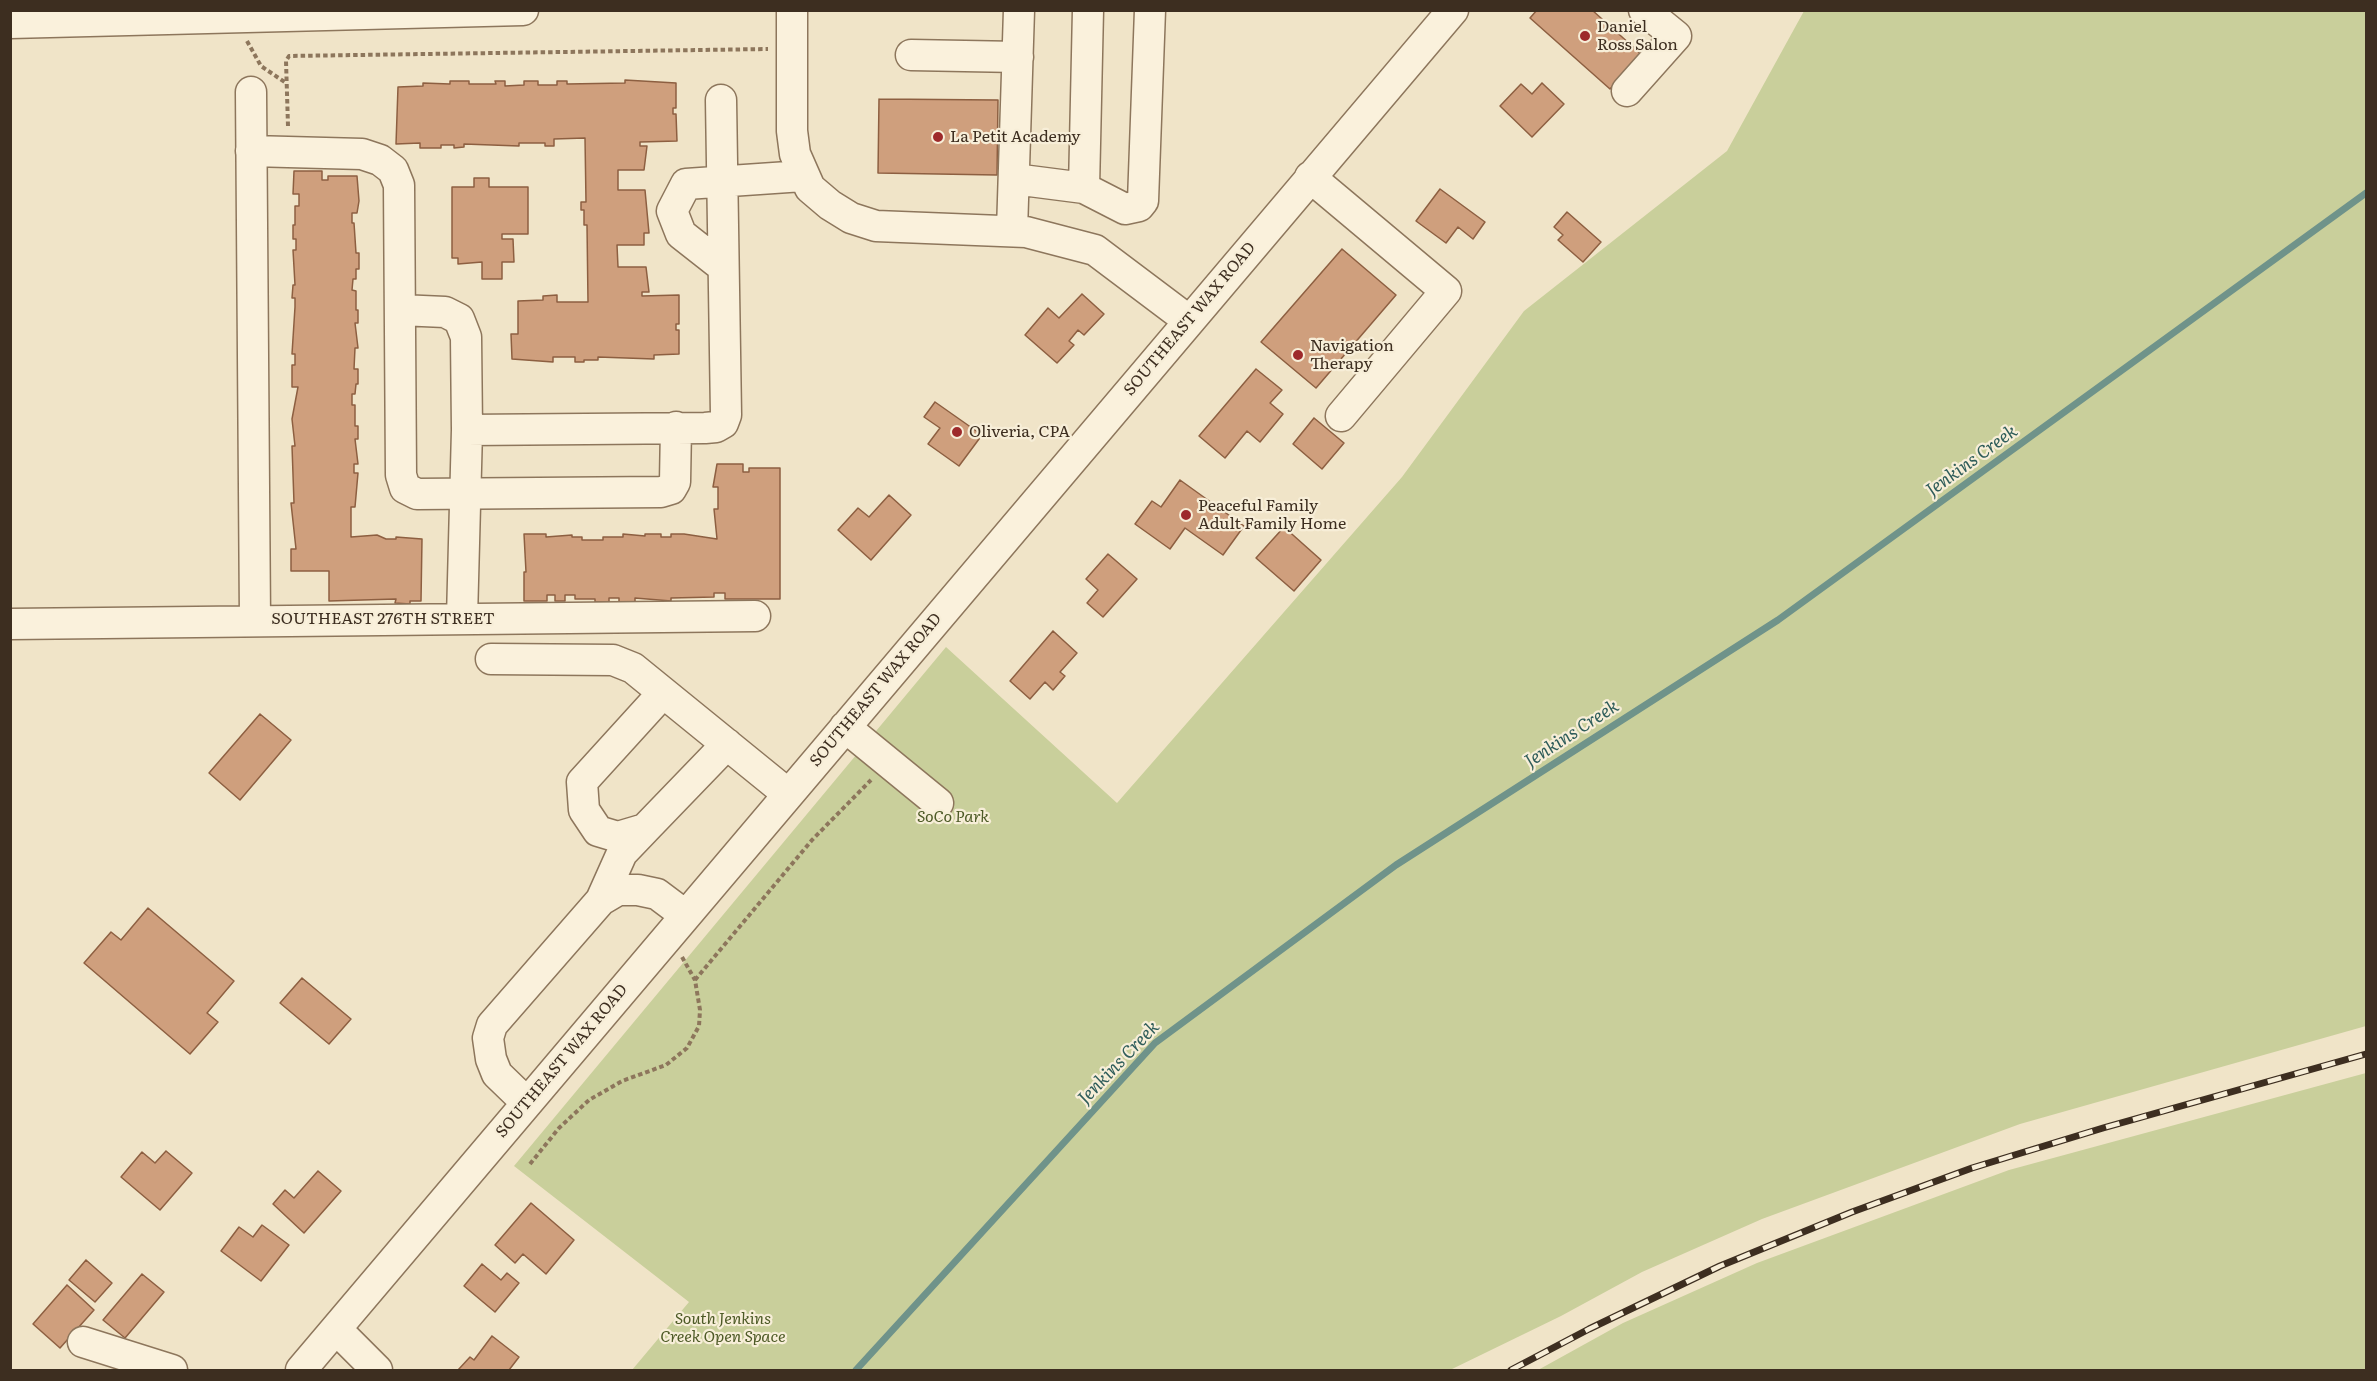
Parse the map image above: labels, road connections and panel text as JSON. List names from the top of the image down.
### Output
{
  "streets": {
    "street": ["SOUTHEAST WAX ROAD", "SOUTHEAST 276TH STREET"]
  },
  "water": ["Jenkins Creek"],
  "parks": ["SoCo Park", "South Jenkins Creek Open Space"],
  "places": [
    "Daniel Ross Salon",
    "La Petit Academy",
    "Navigation Therapy",
    "Oliveria, CPA",
    "Peaceful Family Adult Family Home"
  ]
}
